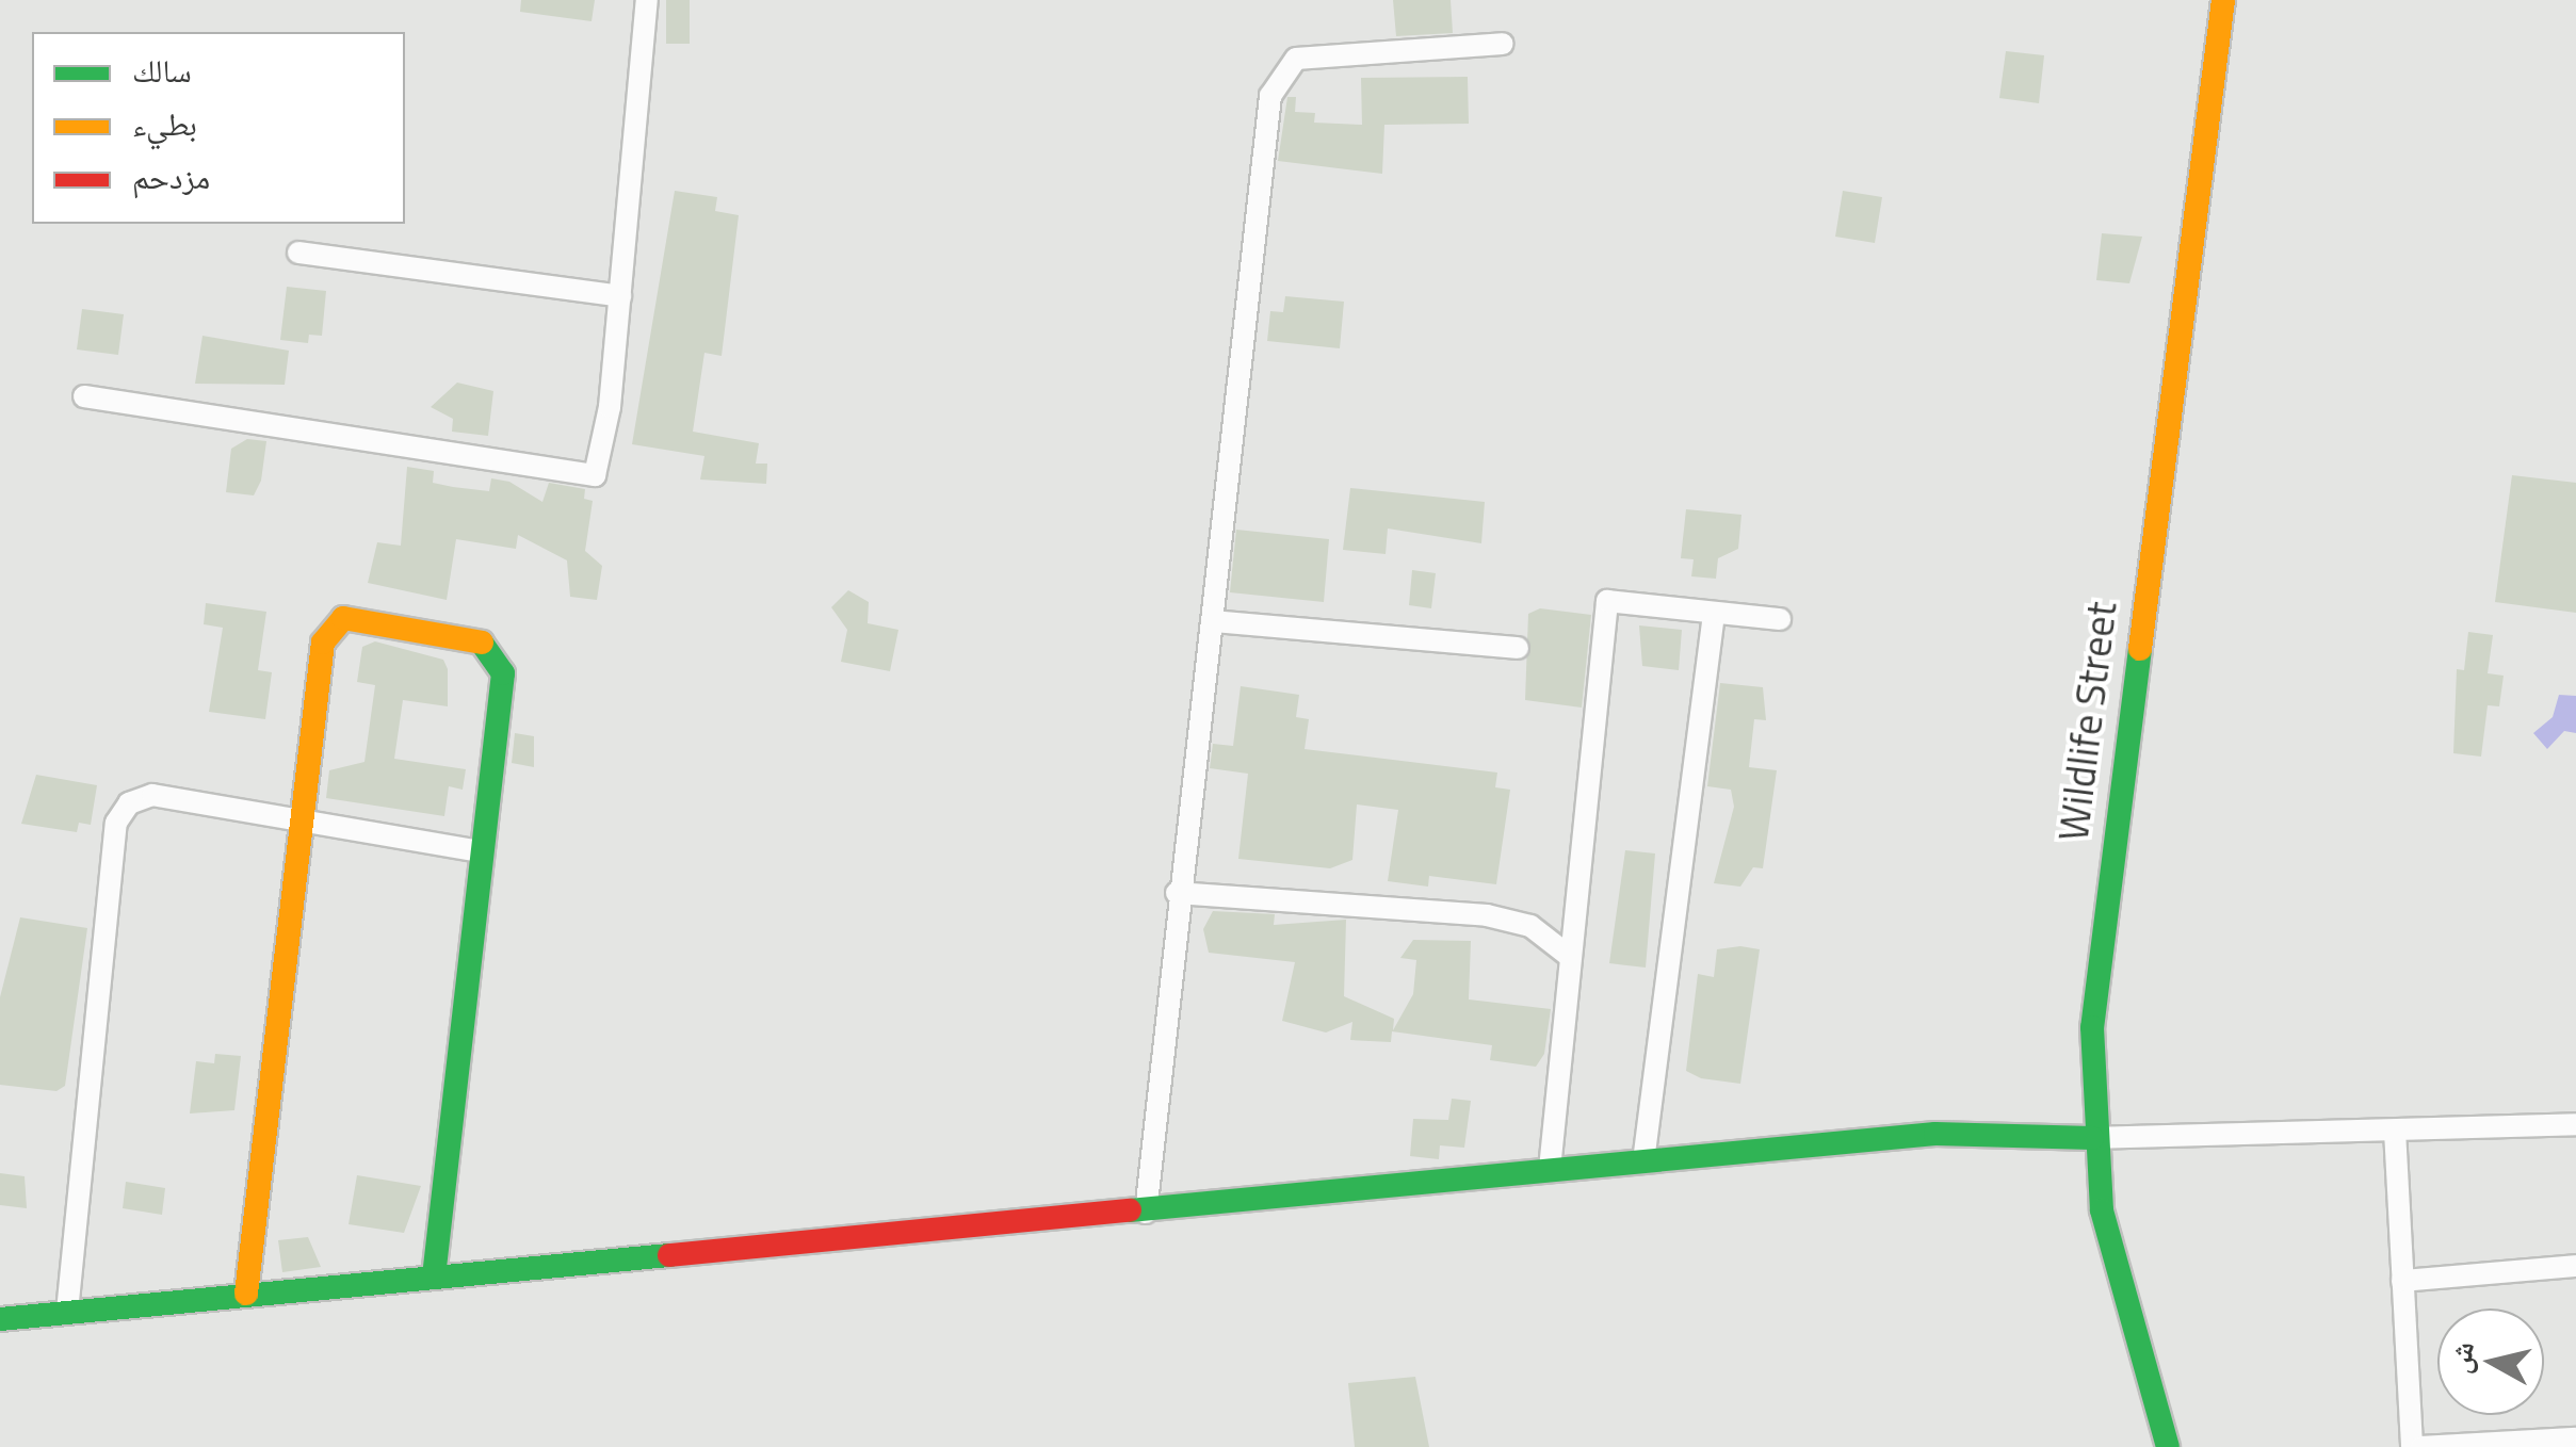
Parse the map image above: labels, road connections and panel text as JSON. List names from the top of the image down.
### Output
{
  "streets": {
    "street": ["Wildlife Street"]
  },
  "legend": ["سالك", "بطيء", "مزدحم"],
  "north": "left"
}
